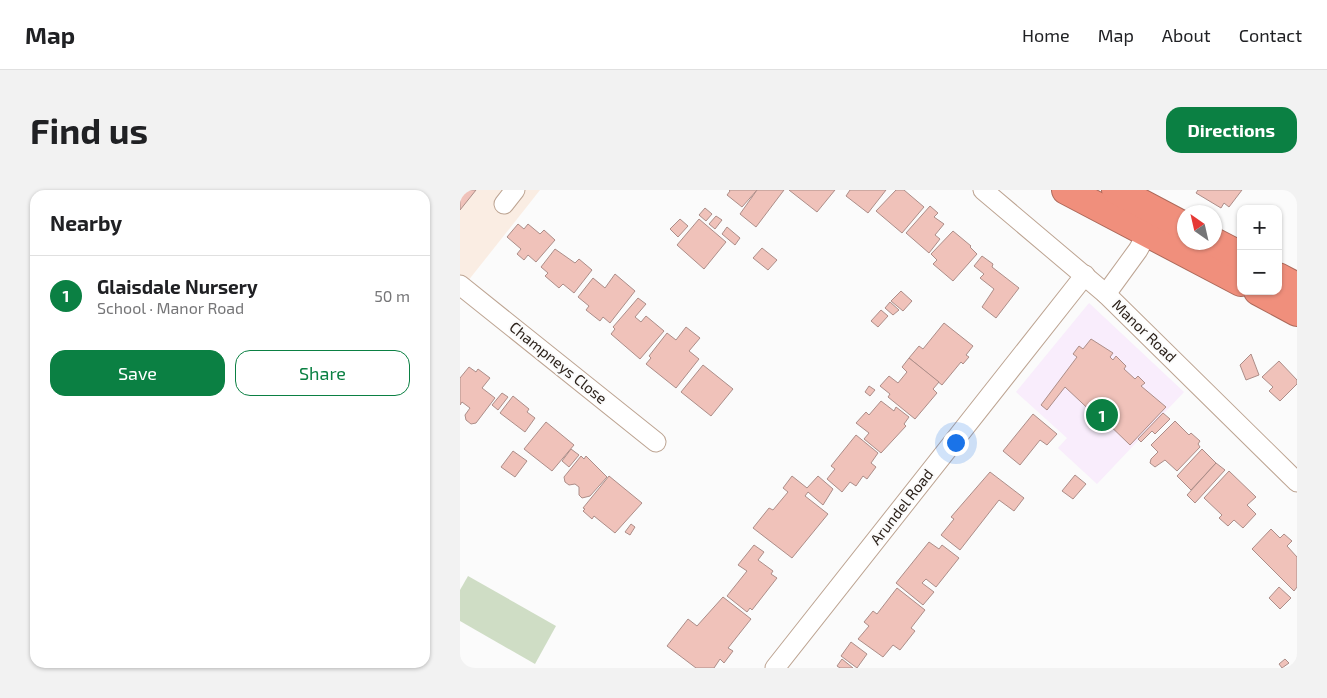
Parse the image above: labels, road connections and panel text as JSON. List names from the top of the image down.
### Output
{
  "streets": {
    "street": ["Manor Road", "Champneys Close", "Arundel Road"]
  },
  "crossings": [
    ["Manor Road", "Arundel Road"]
  ],
  "north": "top left",
  "page": {
    "header": "Map",
    "nav": [
      "Home",
      "Map",
      "About",
      "Contact"
    ],
    "buttons": [
      "Directions",
      ["Save", "Share"]
    ],
    "title": "Find us",
    "heading": "Nearby",
    "map_buttons": ["+", "−"],
    "list": [
      {
        "mark": "1",
        "name": "Glaisdale Nursery",
        "note": "School · Manor Road",
        "value": "50 m"
      }
    ],
    "pins": "1"
  }
}
